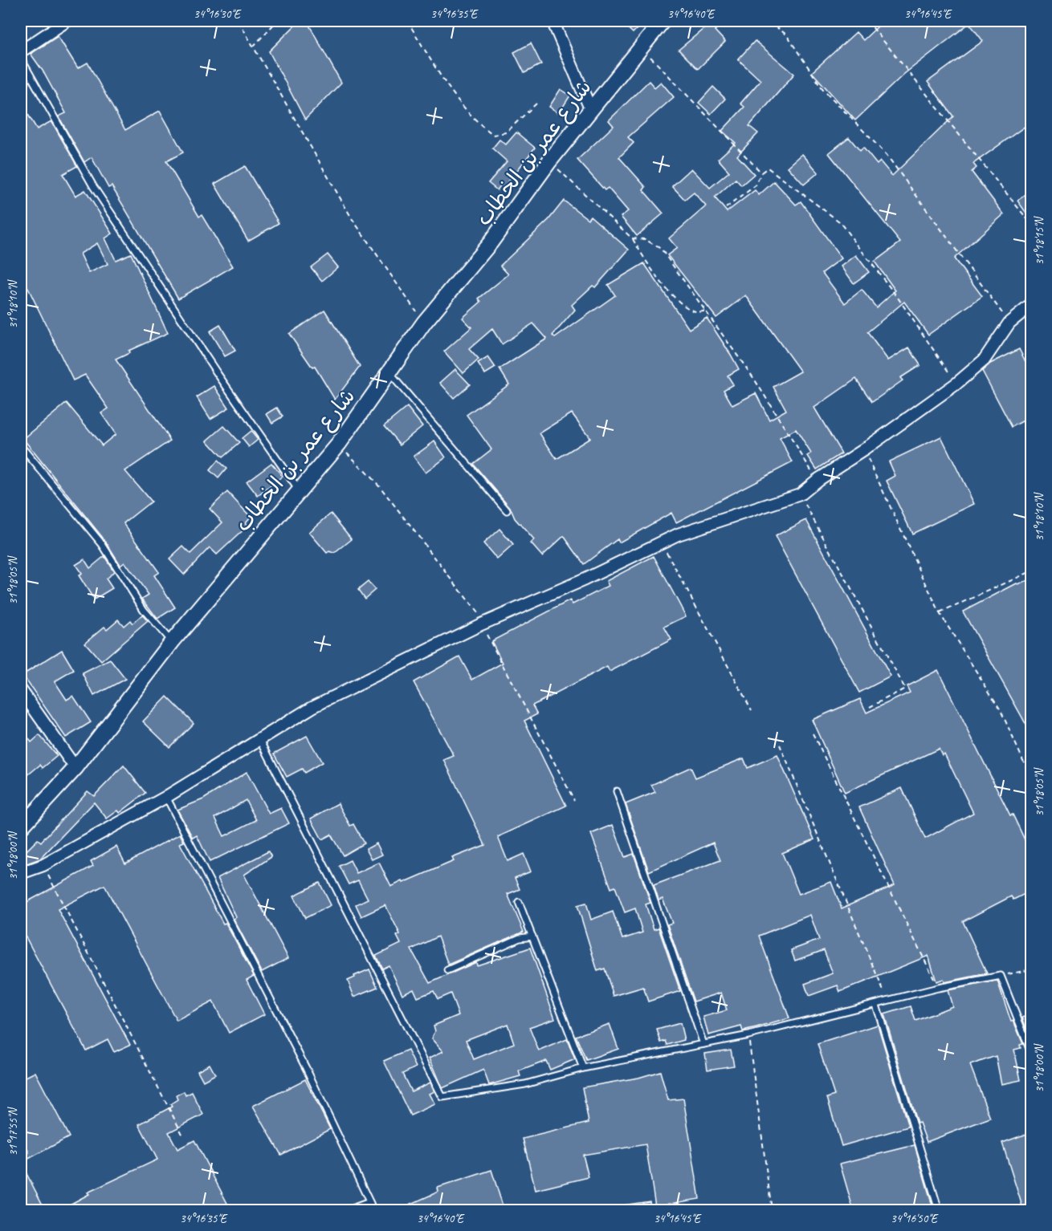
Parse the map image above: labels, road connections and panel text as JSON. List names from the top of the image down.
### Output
{
  "streets": {
    "main road": ["شارع عمر بن الخطاب"]
  },
  "coordinates": [
    "34°16'30\"E",
    "34°16'35\"E",
    "34°16'40\"E",
    "34°16'45\"E",
    "31°18'15\"N",
    "31°18'10\"N",
    "31°18'05\"N",
    "31°18'00\"N",
    "31°17'55\"N",
    "34°16'50\"E"
  ]
}
